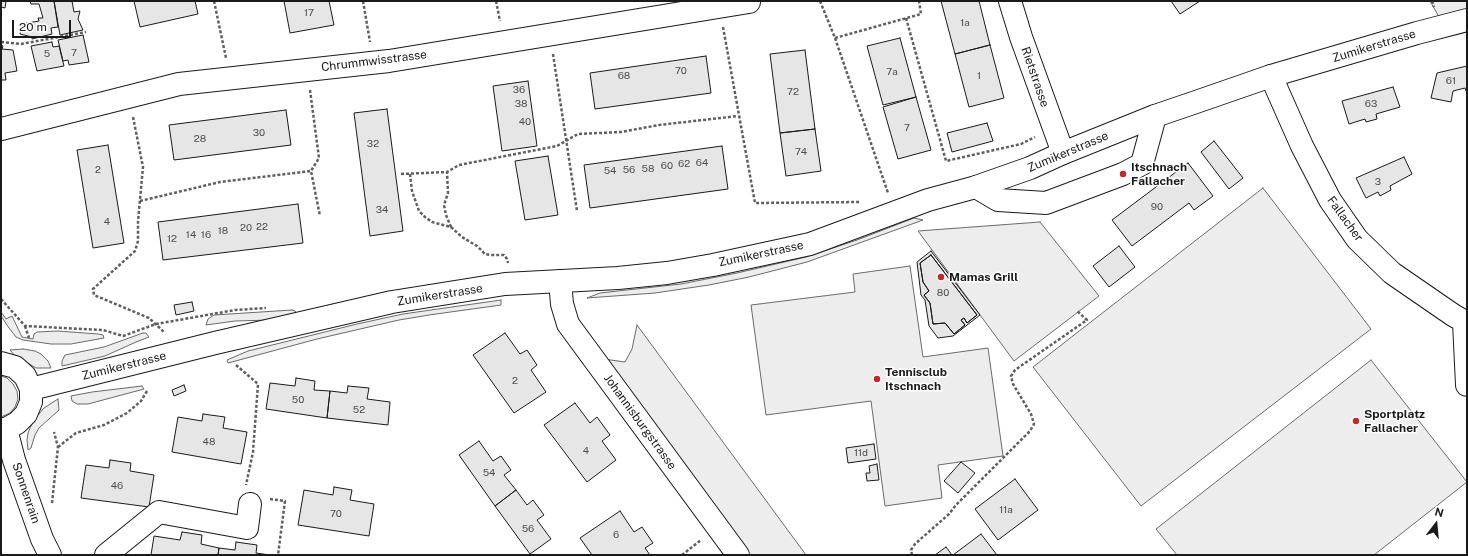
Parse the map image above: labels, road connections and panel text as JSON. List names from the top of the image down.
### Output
{
  "streets": {
    "street": [
      "Zumikerstrasse",
      "Chrummwisstrasse",
      "Rietstrasse",
      "Fallacher",
      "Johannisburgstrasse",
      "Sonnenrain"
    ]
  },
  "crossings": [
    ["Zumikerstrasse", "Rietstrasse"],
    ["Zumikerstrasse", "Fallacher"],
    ["Zumikerstrasse", "Johannisburgstrasse"]
  ],
  "places": [
    "Itschnach Fallacher",
    "Mamas Grill",
    "Tennisclub Itschnach",
    "Sportplatz Fallacher"
  ],
  "house_numbers": [
    "17",
    "1a",
    "7",
    "5",
    "70",
    "7a",
    "68",
    "1",
    "61",
    "36",
    "72",
    "38",
    "63",
    "40",
    "7",
    "30",
    "28",
    "32",
    "74",
    "64",
    "62",
    "60",
    "58",
    "2",
    "56",
    "54",
    "3",
    "90",
    "34",
    "4",
    "22",
    "20",
    "18",
    "14",
    "16",
    "12",
    "80",
    "2",
    "50",
    "52",
    "48",
    "4",
    "11d",
    "54",
    "46",
    "11a",
    "70",
    "56",
    "6"
  ],
  "scale_bar": "20 m",
  "north": "top"
}
